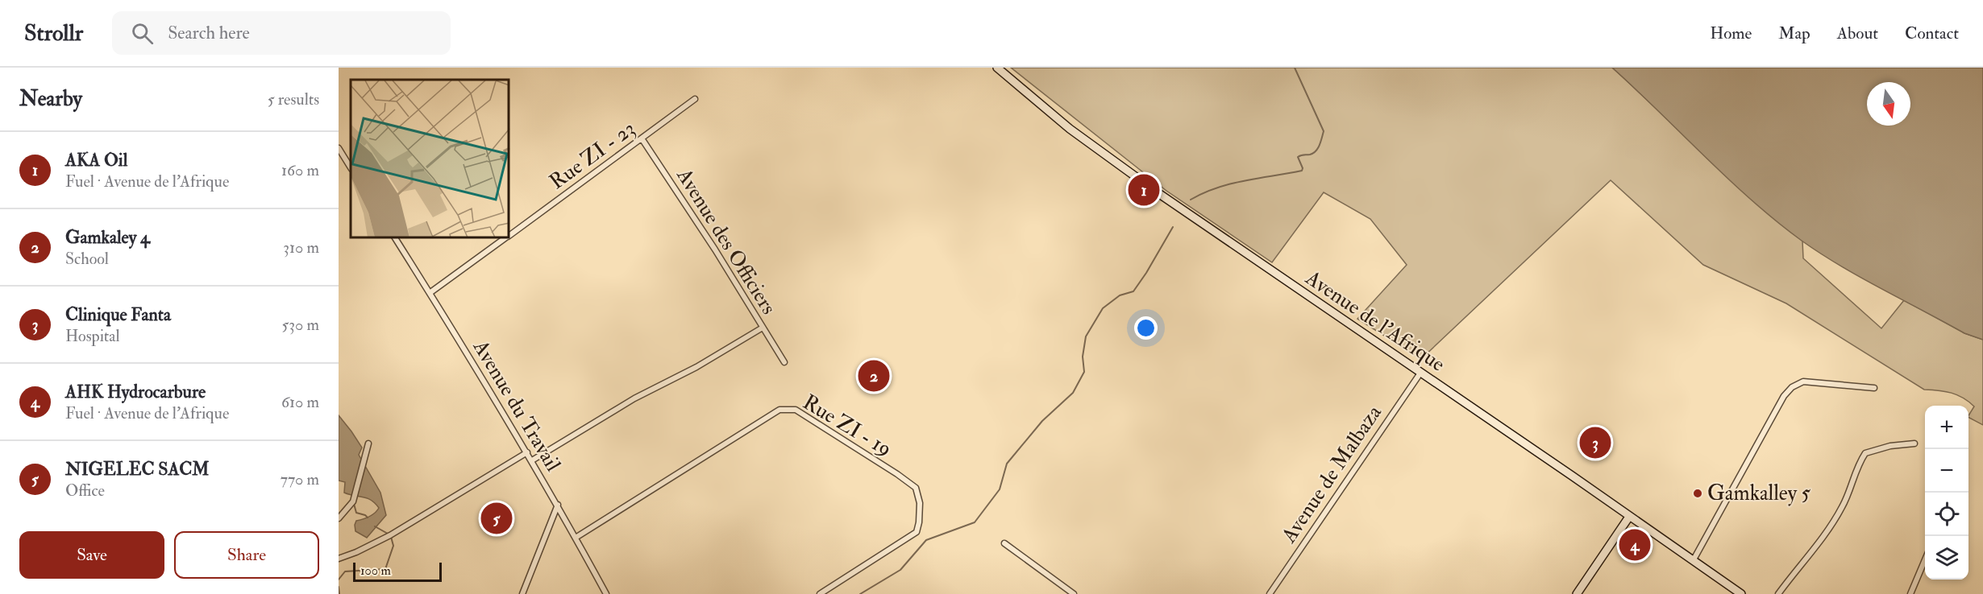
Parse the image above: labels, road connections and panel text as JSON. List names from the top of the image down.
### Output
{
  "streets": {
    "main road": ["Avenue de l'Afrique"],
    "street": [
      "Rue ZI - 23",
      "Avenue des Officiers",
      "Avenue du Travail",
      "Rue ZI - 19",
      "Avenue de Malbaza"
    ]
  },
  "crossings": [
    ["Rue ZI - 23", "Avenue des Officiers"],
    ["Rue ZI - 23", "Avenue du Travail"],
    ["Avenue de l'Afrique", "Avenue de Malbaza"],
    ["Avenue du Travail", "Rue ZI - 19"]
  ],
  "places": ["Gamkalley 5"],
  "scale_bar": "100 m",
  "north": "bottom",
  "page": {
    "header": "Strollr",
    "search": "Search here",
    "nav": [
      "Home",
      "Map",
      "About",
      "Contact"
    ],
    "heading": ["Nearby", "5 results"],
    "list": [
      {
        "mark": "1",
        "name": "AKA Oil",
        "note": "Fuel · Avenue de l'Afrique",
        "value": "160 m"
      },
      {
        "mark": "2",
        "name": "Gamkaley 4",
        "note": "School",
        "value": "310 m"
      },
      {
        "mark": "3",
        "name": "Clinique Fanta",
        "note": "Hospital",
        "value": "530 m"
      },
      {
        "mark": "4",
        "name": "AHK Hydrocarbure",
        "note": "Fuel · Avenue de l'Afrique",
        "value": "610 m"
      },
      {
        "mark": "5",
        "name": "NIGELEC SACM",
        "note": "Office",
        "value": "770 m"
      }
    ],
    "pins": [
      "1",
      "2",
      "3",
      "5",
      "4"
    ],
    "map_buttons": ["+", "−"],
    "buttons": ["Save", "Share"],
    "scale": "100 m"
  }
}
